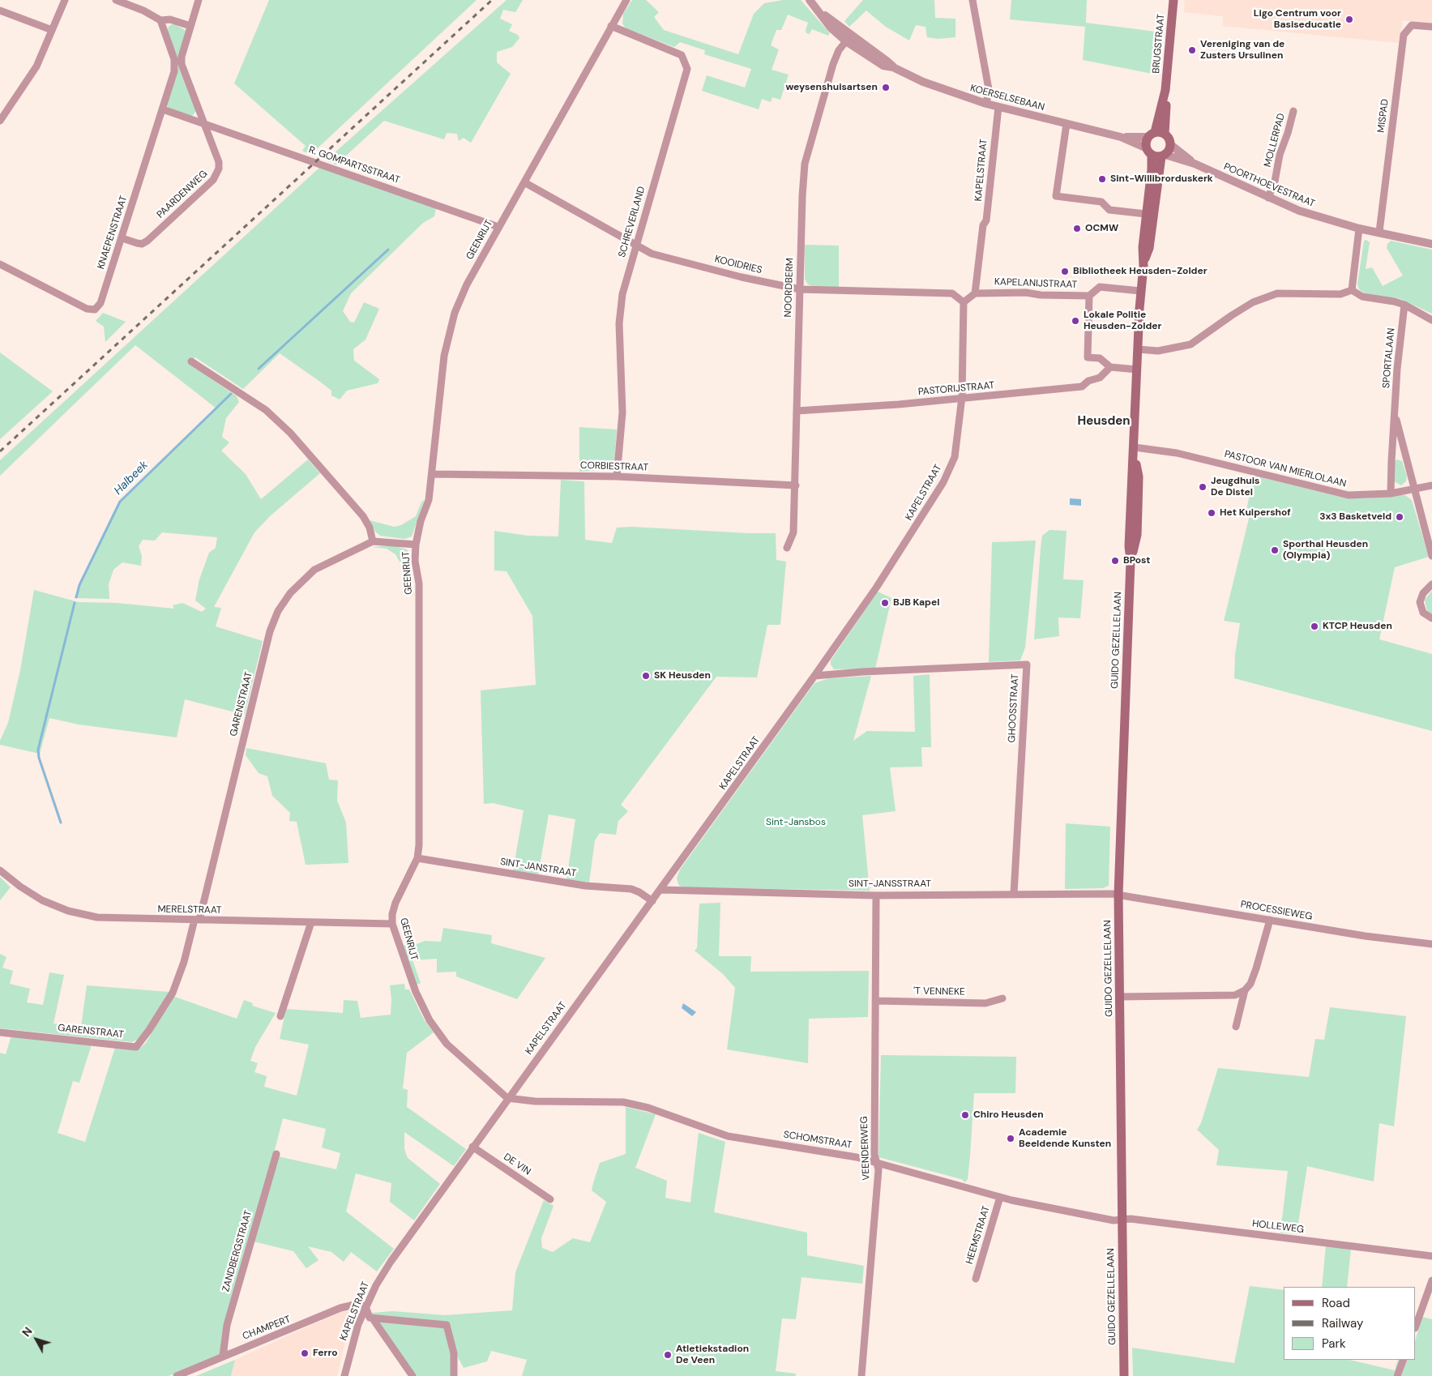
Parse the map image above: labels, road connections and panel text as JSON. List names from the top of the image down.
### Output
{
  "streets": {
    "main road": ["BRUGSTRAAT", "GUIDO GEZELLELAAN"],
    "street": [
      "KOERSELSEBAAN",
      "MISPAD",
      "MOLLERPAD",
      "R. GOMPARTSSTRAAT",
      "KAPELSTRAAT",
      "POORTHOEVESTRAAT",
      "PAARDENWEG",
      "SCHREVERLAND",
      "KNAEPENSTRAAT",
      "GEENRIJT",
      "KOOIDRIES",
      "KAPELANIJSTRAAT",
      "NOORDBERM",
      "SPORTALAAN",
      "PASTORIJSTRAAT",
      "CORBIESTRAAT",
      "PASTOOR VAN MIERLOLAAN",
      "GARENSTRAAT",
      "GHOOSSTRAAT",
      "SINT-JANSTRAAT",
      "SINT-JANSSTRAAT",
      "MERELSTRAAT",
      "PROCESSIEWEG",
      "'T VENNEKE",
      "SCHOMSTRAAT",
      "VEENDERWEG",
      "DE VIN",
      "HOLLEWEG",
      "HEEMSTRAAT",
      "ZANDBERGSTRAAT",
      "CHAMPERT"
    ]
  },
  "crossings": [
    ["BRUGSTRAAT", "KOERSELSEBAAN"],
    ["BRUGSTRAAT", "POORTHOEVESTRAAT"],
    ["BRUGSTRAAT", "GUIDO GEZELLELAAN"],
    ["KOERSELSEBAAN", "KAPELSTRAAT"],
    ["KOERSELSEBAAN", "POORTHOEVESTRAAT"],
    ["KOERSELSEBAAN", "NOORDBERM"],
    ["MISPAD", "POORTHOEVESTRAAT"],
    ["MOLLERPAD", "POORTHOEVESTRAAT"],
    ["R. GOMPARTSSTRAAT", "PAARDENWEG"],
    ["R. GOMPARTSSTRAAT", "KNAEPENSTRAAT"],
    ["R. GOMPARTSSTRAAT", "GEENRIJT"],
    ["KAPELSTRAAT", "GEENRIJT"],
    ["KAPELSTRAAT", "KOOIDRIES"],
    ["KAPELSTRAAT", "KAPELANIJSTRAAT"],
    ["KAPELSTRAAT", "PASTORIJSTRAAT"],
    ["KAPELSTRAAT", "GHOOSSTRAAT"],
    ["KAPELSTRAAT", "SINT-JANSTRAAT"],
    ["KAPELSTRAAT", "SINT-JANSSTRAAT"],
    ["KAPELSTRAAT", "SCHOMSTRAAT"],
    ["KAPELSTRAAT", "DE VIN"],
    ["KAPELSTRAAT", "CHAMPERT"],
    ["PAARDENWEG", "KNAEPENSTRAAT"],
    ["SCHREVERLAND", "GEENRIJT"],
    ["SCHREVERLAND", "KOOIDRIES"],
    ["SCHREVERLAND", "CORBIESTRAAT"],
    ["GEENRIJT", "KOOIDRIES"],
    ["GEENRIJT", "CORBIESTRAAT"],
    ["GEENRIJT", "SINT-JANSTRAAT"],
    ["GEENRIJT", "MERELSTRAAT"],
    ["GEENRIJT", "SCHOMSTRAAT"],
    ["KOOIDRIES", "NOORDBERM"],
    ["KAPELANIJSTRAAT", "GUIDO GEZELLELAAN"],
    ["NOORDBERM", "PASTORIJSTRAAT"],
    ["NOORDBERM", "CORBIESTRAAT"],
    ["SPORTALAAN", "PASTOOR VAN MIERLOLAAN"],
    ["PASTOOR VAN MIERLOLAAN", "GUIDO GEZELLELAAN"],
    ["GUIDO GEZELLELAAN", "SINT-JANSSTRAAT"],
    ["GUIDO GEZELLELAAN", "PROCESSIEWEG"],
    ["GUIDO GEZELLELAAN", "SCHOMSTRAAT"],
    ["GUIDO GEZELLELAAN", "HOLLEWEG"],
    ["GARENSTRAAT", "MERELSTRAAT"],
    ["GHOOSSTRAAT", "SINT-JANSSTRAAT"],
    ["SINT-JANSSTRAAT", "PROCESSIEWEG"],
    ["SINT-JANSSTRAAT", "VEENDERWEG"],
    ["'T VENNEKE", "VEENDERWEG"],
    ["SCHOMSTRAAT", "VEENDERWEG"],
    ["SCHOMSTRAAT", "HOLLEWEG"],
    ["SCHOMSTRAAT", "HEEMSTRAAT"],
    ["ZANDBERGSTRAAT", "CHAMPERT"]
  ],
  "districts": ["Heusden"],
  "water": ["Halbeek"],
  "parks": ["Sint-Jansbos"],
  "places": [
    "Ligo Centrum voor Basiseducatie",
    "Vereniging van de Zusters Ursulinen",
    "weysenshuisartsen",
    "Sint-Willibrorduskerk",
    "OCMW",
    "Bibliotheek Heusden-Zolder",
    "Lokale Politie Heusden-Zolder",
    "Jeugdhuis De Distel",
    "Het Kuipershof",
    "3x3 Basketveld",
    "Sporthal Heusden (Olympia)",
    "BPost",
    "BJB Kapel",
    "KTCP Heusden",
    "SK Heusden",
    "Chiro Heusden",
    "Academie Beeldende Kunsten",
    "Ferro",
    "Atletiekstadion De Veen"
  ],
  "legend": ["Road", "Railway", "Park"],
  "north": "top left"
}
